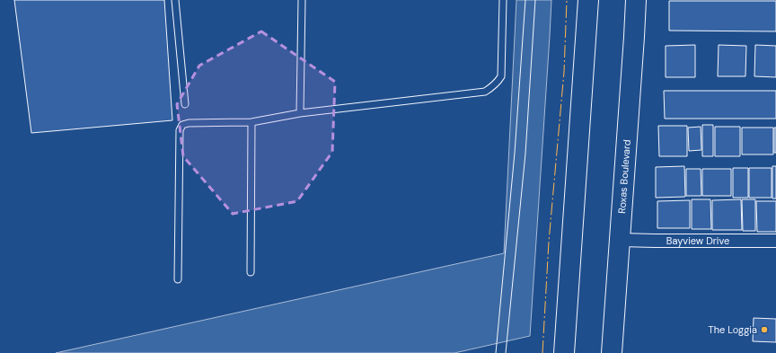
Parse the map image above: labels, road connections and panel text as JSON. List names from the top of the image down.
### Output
{
  "streets": {
    "highway": ["Roxas Boulevard"],
    "street": ["Bayview Drive"]
  },
  "crossings": [
    ["Roxas Boulevard", "Bayview Drive"]
  ],
  "places": ["The Loggia"]
}
